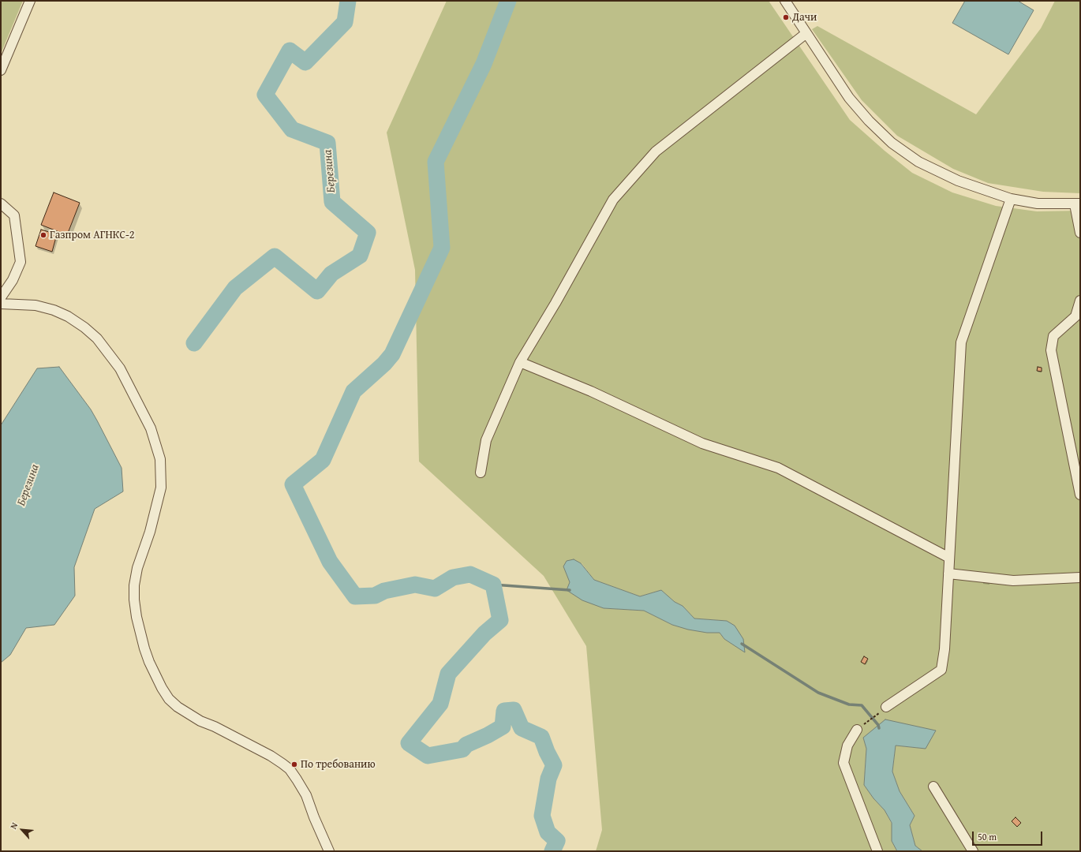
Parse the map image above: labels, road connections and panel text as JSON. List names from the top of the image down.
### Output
{
  "water": ["Березина"],
  "places": ["Дачи", "Газпром АГНКС-2", "По требованию"],
  "scale_bar": "50 m",
  "north": "top left"
}
